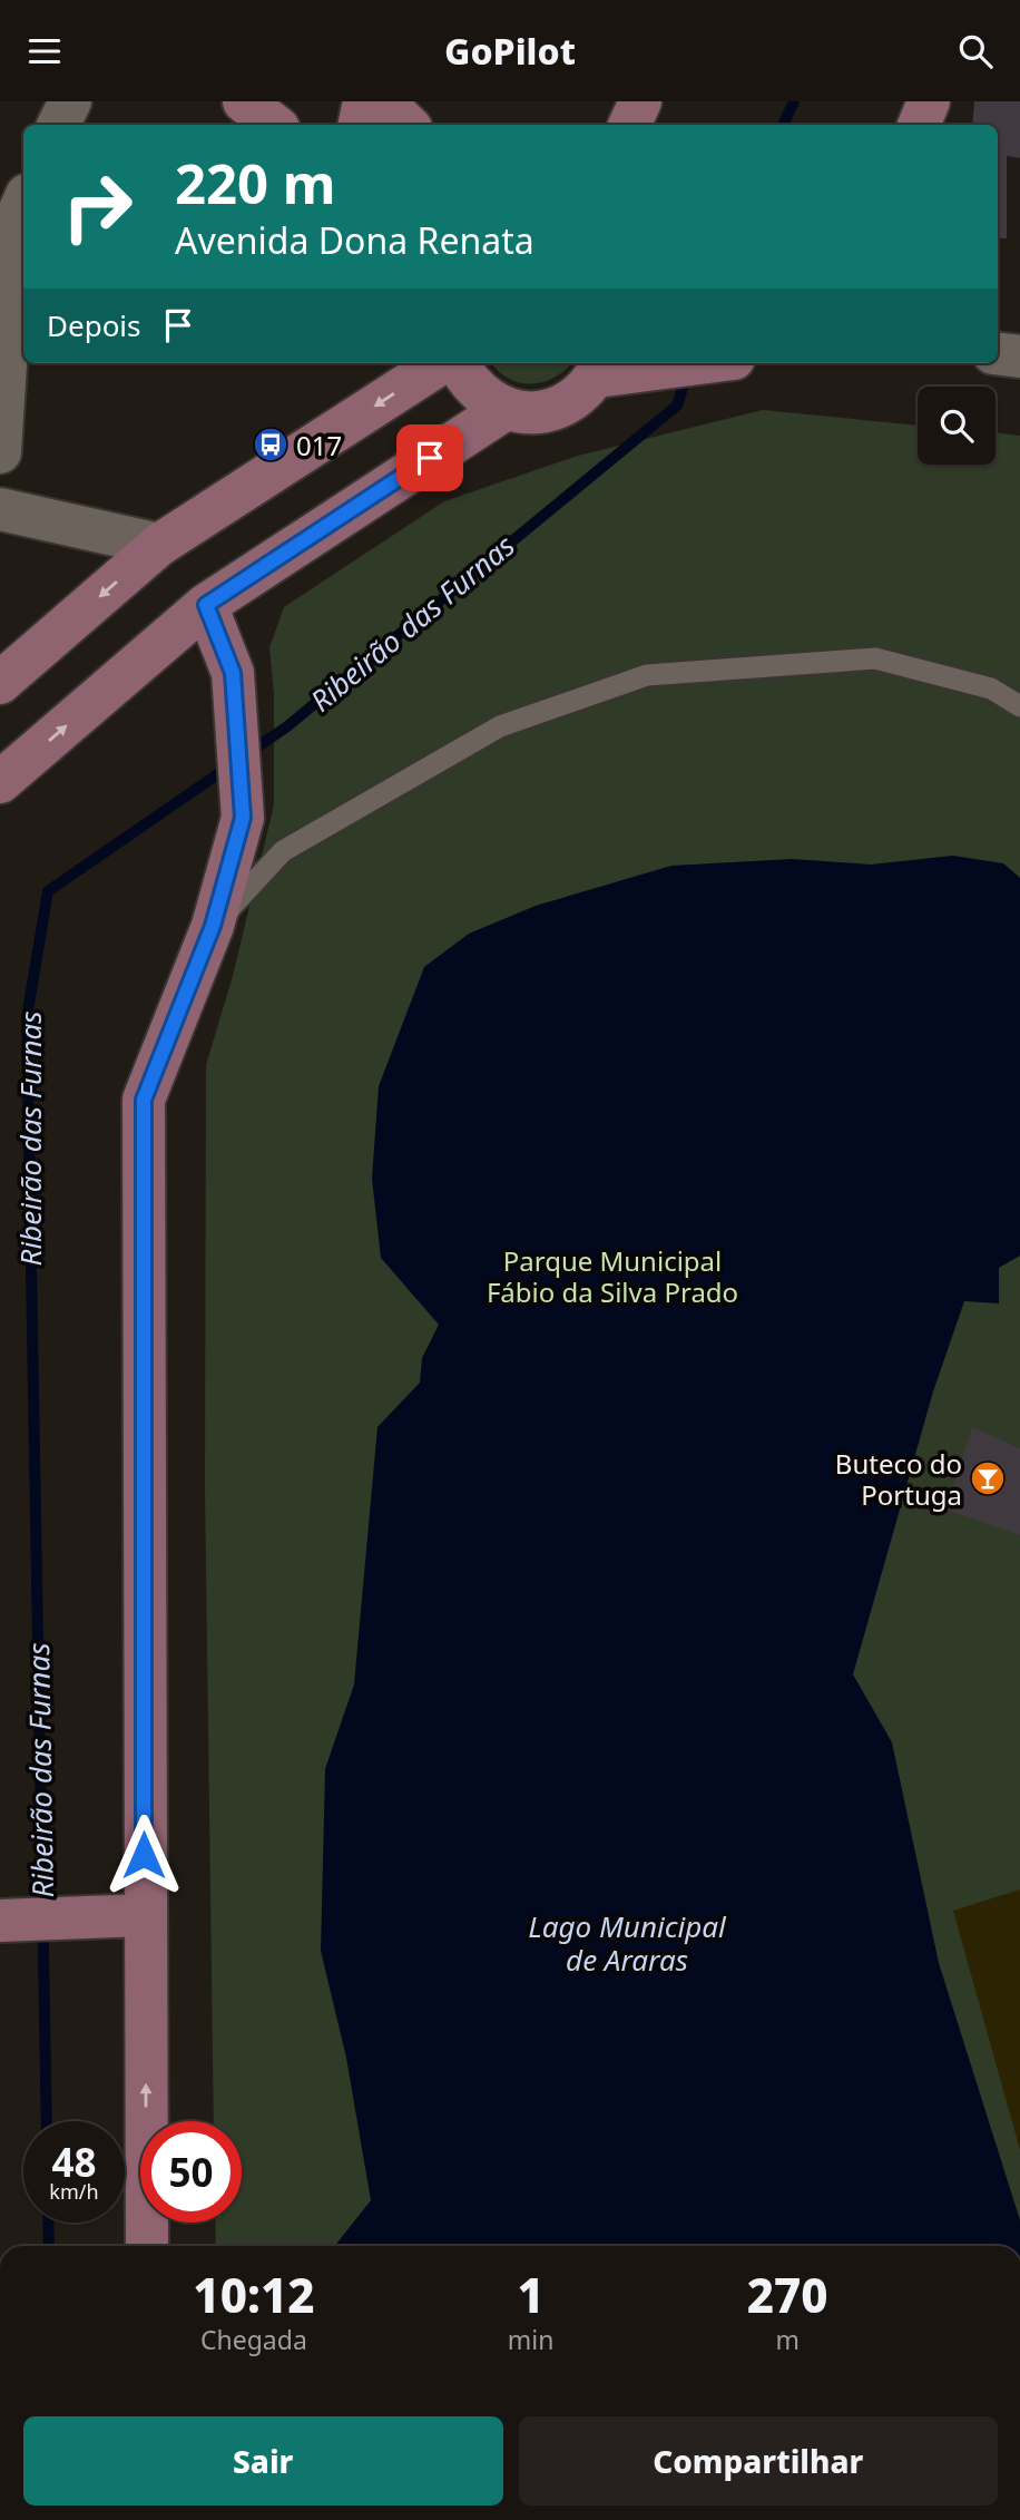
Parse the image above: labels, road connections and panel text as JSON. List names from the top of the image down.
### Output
{
  "water": ["Ribeirão das Furnas", "Lago Municipal de Araras"],
  "parks": ["Parque Municipal Fábio da Silva Prado"],
  "places": {
    "bus stop": ["017"],
    "bar": ["Buteco do Portuga"]
  },
  "page": {
    "header": "GoPilot",
    "turn": ["220 m", "Avenida Dona Renata"],
    "then": "Depois",
    "speed": "48 km/h",
    "limit": "50",
    "eta": [
      "10:12",
      "Chegada",
      "1",
      "min",
      "270",
      "m"
    ],
    "buttons": ["Sair", "Compartilhar"]
  }
}
